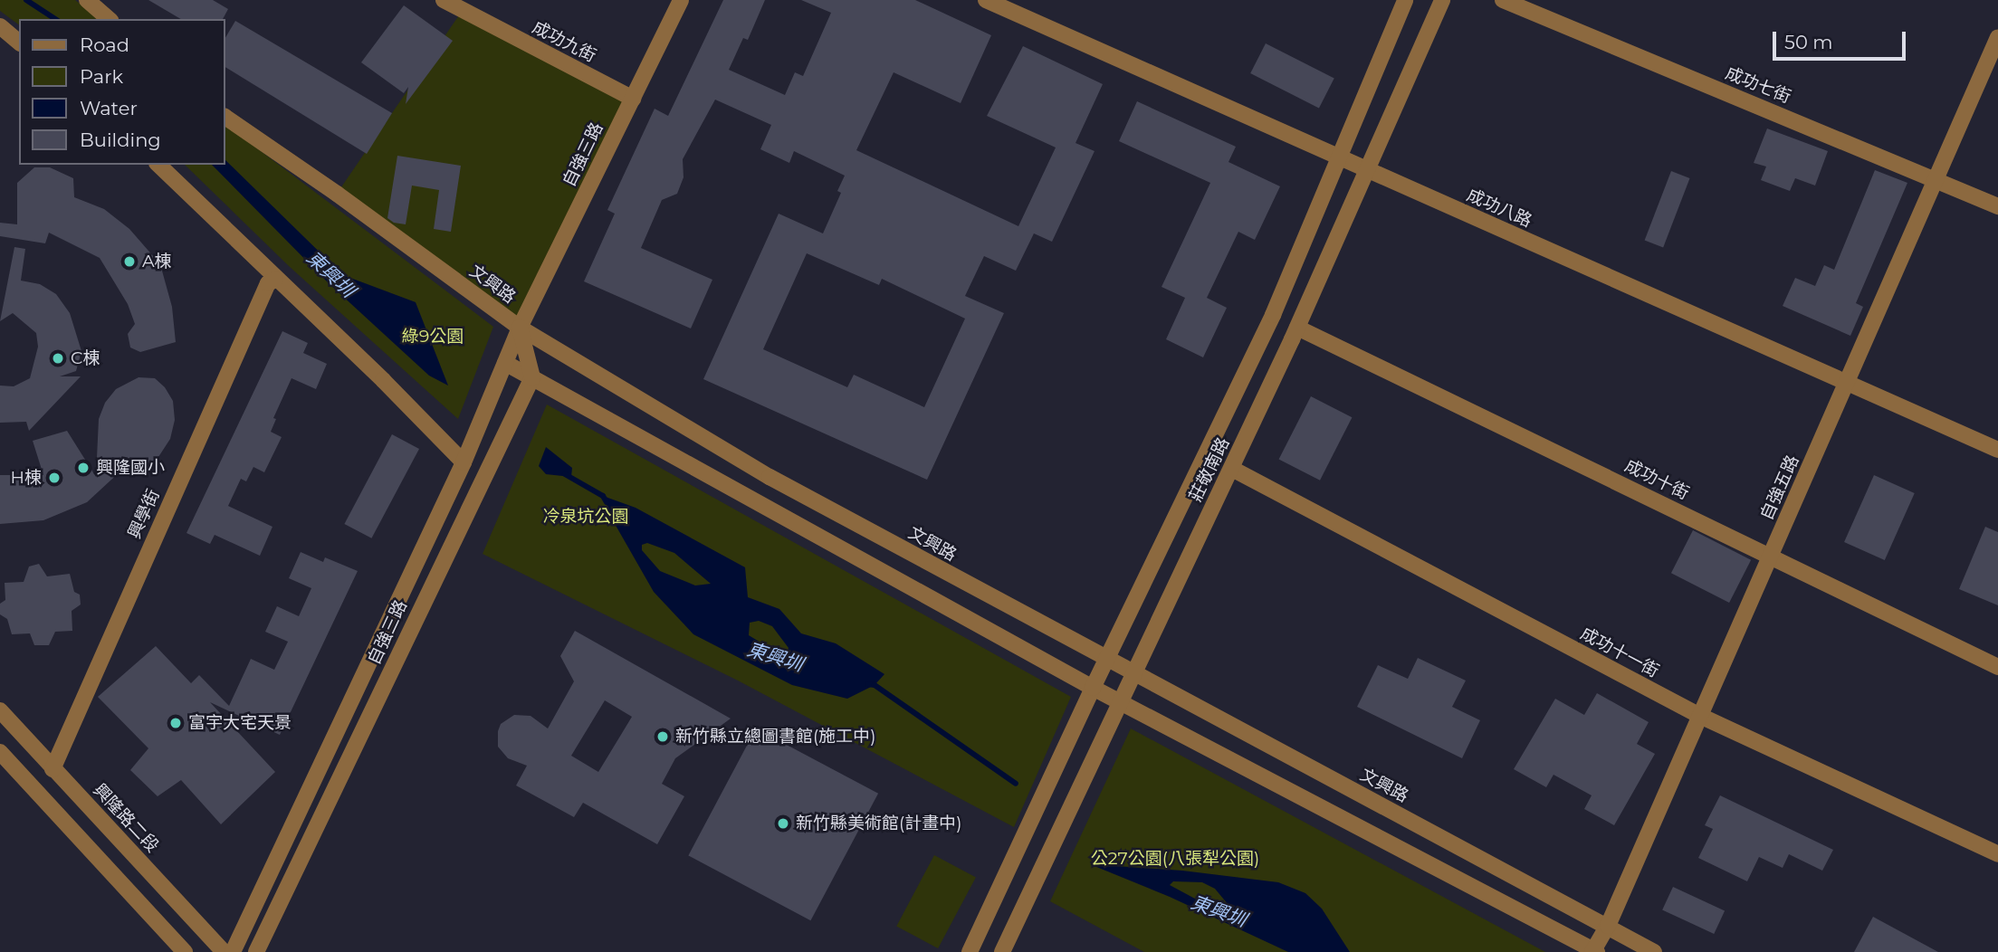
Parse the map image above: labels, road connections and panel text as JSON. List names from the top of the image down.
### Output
{
  "streets": {
    "street": [
      "成功九街",
      "成功七街",
      "自強三路",
      "成功八路",
      "文興路",
      "莊敬南路",
      "成功十街",
      "自強五路",
      "興學街",
      "成功十一街",
      "興隆路二段"
    ]
  },
  "crossings": [
    ["成功九街", "自強三路"],
    ["成功七街", "自強五路"],
    ["自強三路", "文興路"],
    ["成功八路", "莊敬南路"],
    ["成功八路", "自強五路"],
    ["文興路", "莊敬南路"],
    ["文興路", "自強五路"],
    ["莊敬南路", "成功十街"],
    ["莊敬南路", "成功十一街"],
    ["成功十街", "自強五路"],
    ["自強五路", "成功十一街"],
    ["興學街", "興隆路二段"]
  ],
  "water": ["東興圳"],
  "parks": ["綠9公園", "冷泉坑公園", "公27公園(八張犁公園)"],
  "places": [
    "A棟",
    "C棟",
    "興隆國小",
    "H棟",
    "富宇大宅天景",
    "新竹縣立總圖書館(施工中)",
    "新竹縣美術館(計畫中)"
  ],
  "legend": [
    "Road",
    "Park",
    "Water",
    "Building"
  ],
  "scale_bar": "50 m"
}
